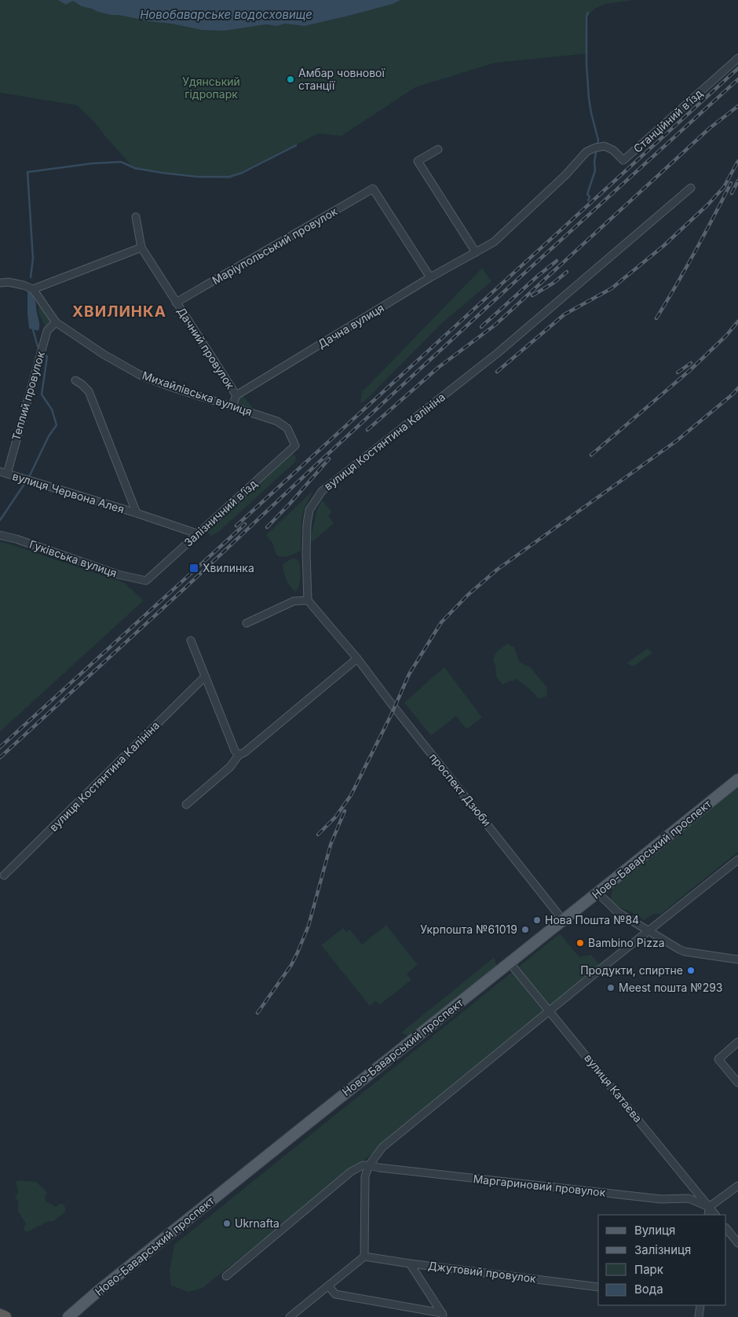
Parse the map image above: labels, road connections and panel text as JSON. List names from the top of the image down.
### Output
{
  "streets": {
    "main road": ["Ново-Баварський проспект"],
    "street": [
      "Станційний в’їзд",
      "Маріупольський провулок",
      "Дачна вулиця",
      "Дачний провулок",
      "Михайлівська вулиця",
      "Теплий провулок",
      "вулиця Костянтина Калініна",
      "вулиця Червона Алея",
      "Залізничний в’їзд",
      "Гуківська вулиця",
      "проспект Дзюби",
      "вулиця Катаєва",
      "Маргариновий провулок",
      "Джутовий провулок"
    ]
  },
  "crossings": [
    ["Станційний в’їзд", "Дачна вулиця"],
    ["Маріупольський провулок", "Дачна вулиця"],
    ["Маріупольський провулок", "Дачний провулок"],
    ["Дачна вулиця", "Дачний провулок"],
    ["Михайлівська вулиця", "Теплий провулок"],
    ["Михайлівська вулиця", "Залізничний в’їзд"],
    ["Теплий провулок", "вулиця Червона Алея"],
    ["вулиця Червона Алея", "Залізничний в’їзд"],
    ["Залізничний в’їзд", "Гуківська вулиця"],
    ["проспект Дзюби", "Ново-Баварський проспект"],
    ["Ново-Баварський проспект", "вулиця Катаєва"],
    ["вулиця Катаєва", "Маргариновий провулок"]
  ],
  "districts": ["ХВИЛИНКА"],
  "water": ["Новобаварське водосховище"],
  "parks": ["Удянський гідропарк"],
  "places": {
    "other": [
      "Амбар човнової станції",
      "Нова Пошта №84",
      "Укрпошта №61019",
      "Bambino Pizza",
      "Продукти, спиртне",
      "Meest пошта №293",
      "Ukrnafta"
    ],
    "transit": ["Хвилинка"]
  },
  "legend": [
    "Вулиця",
    "Залізниця",
    "Парк",
    "Вода"
  ]
}
